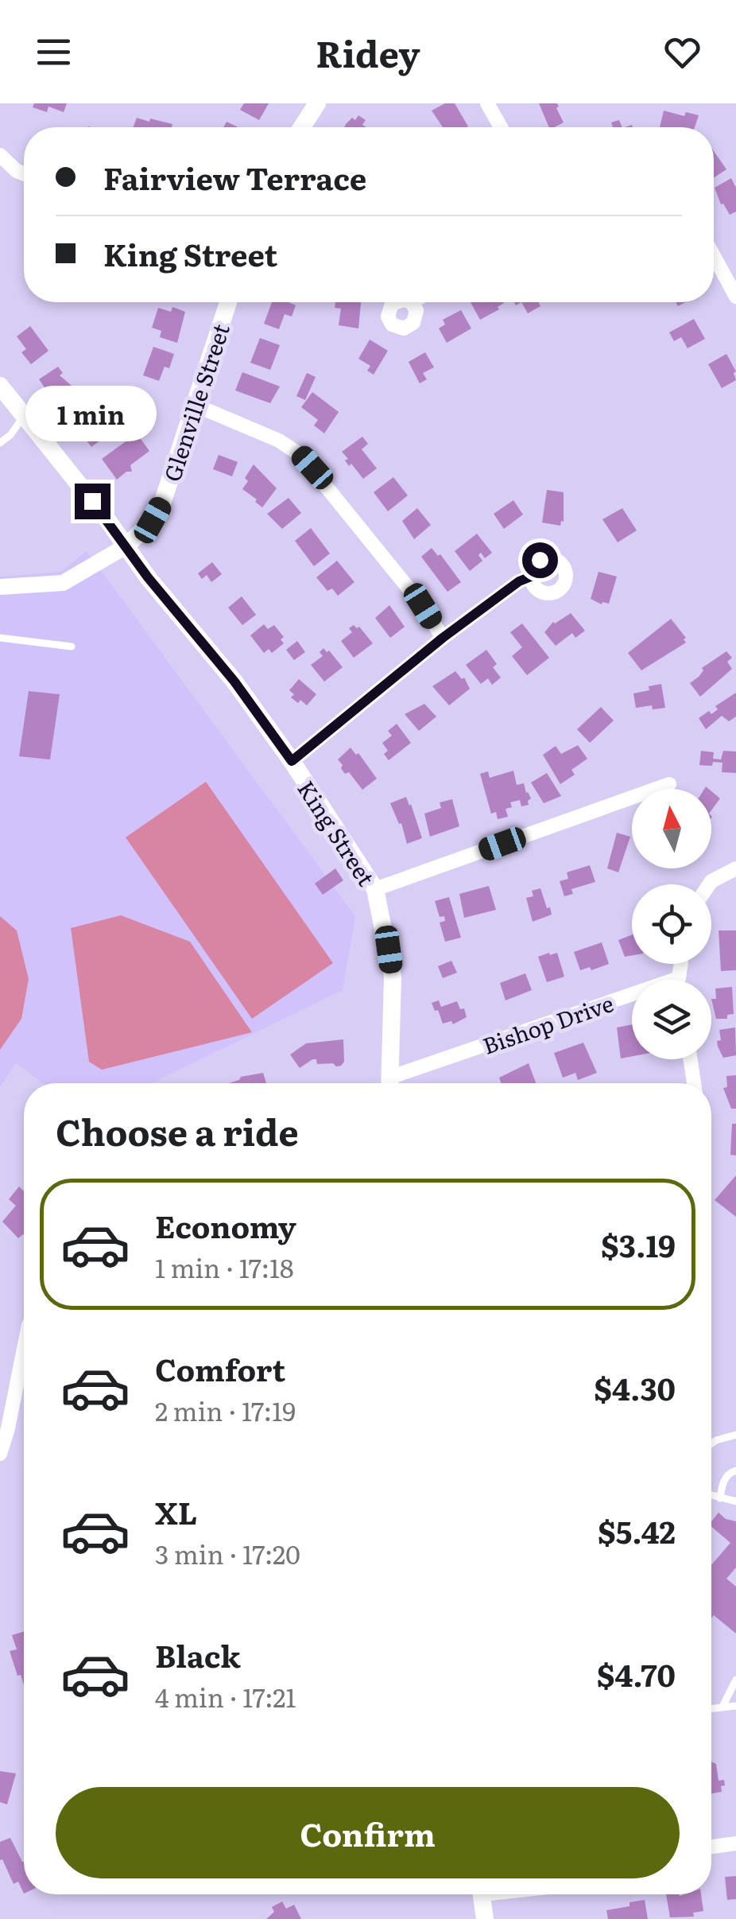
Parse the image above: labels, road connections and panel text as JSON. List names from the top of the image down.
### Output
{
  "streets": {
    "main road": ["Glenville Street", "King Street"],
    "street": ["Bishop Drive"]
  },
  "crossings": [
    ["Glenville Street", "King Street"]
  ],
  "north": "top",
  "page": {
    "header": "Ridey",
    "banner": ["Fairview Terrace", "King Street"],
    "bubble": "1 min",
    "heading": "Choose a ride",
    "list": [
      {
        "name": "Economy",
        "note": "1 min · 17:18",
        "value": "$3.19"
      },
      {
        "name": "Comfort",
        "note": "2 min · 17:19",
        "value": "$4.30"
      },
      {
        "name": "XL",
        "note": "3 min · 17:20",
        "value": "$5.42"
      },
      {
        "name": "Black",
        "note": "4 min · 17:21",
        "value": "$4.70"
      }
    ],
    "buttons": "Confirm"
  }
}
